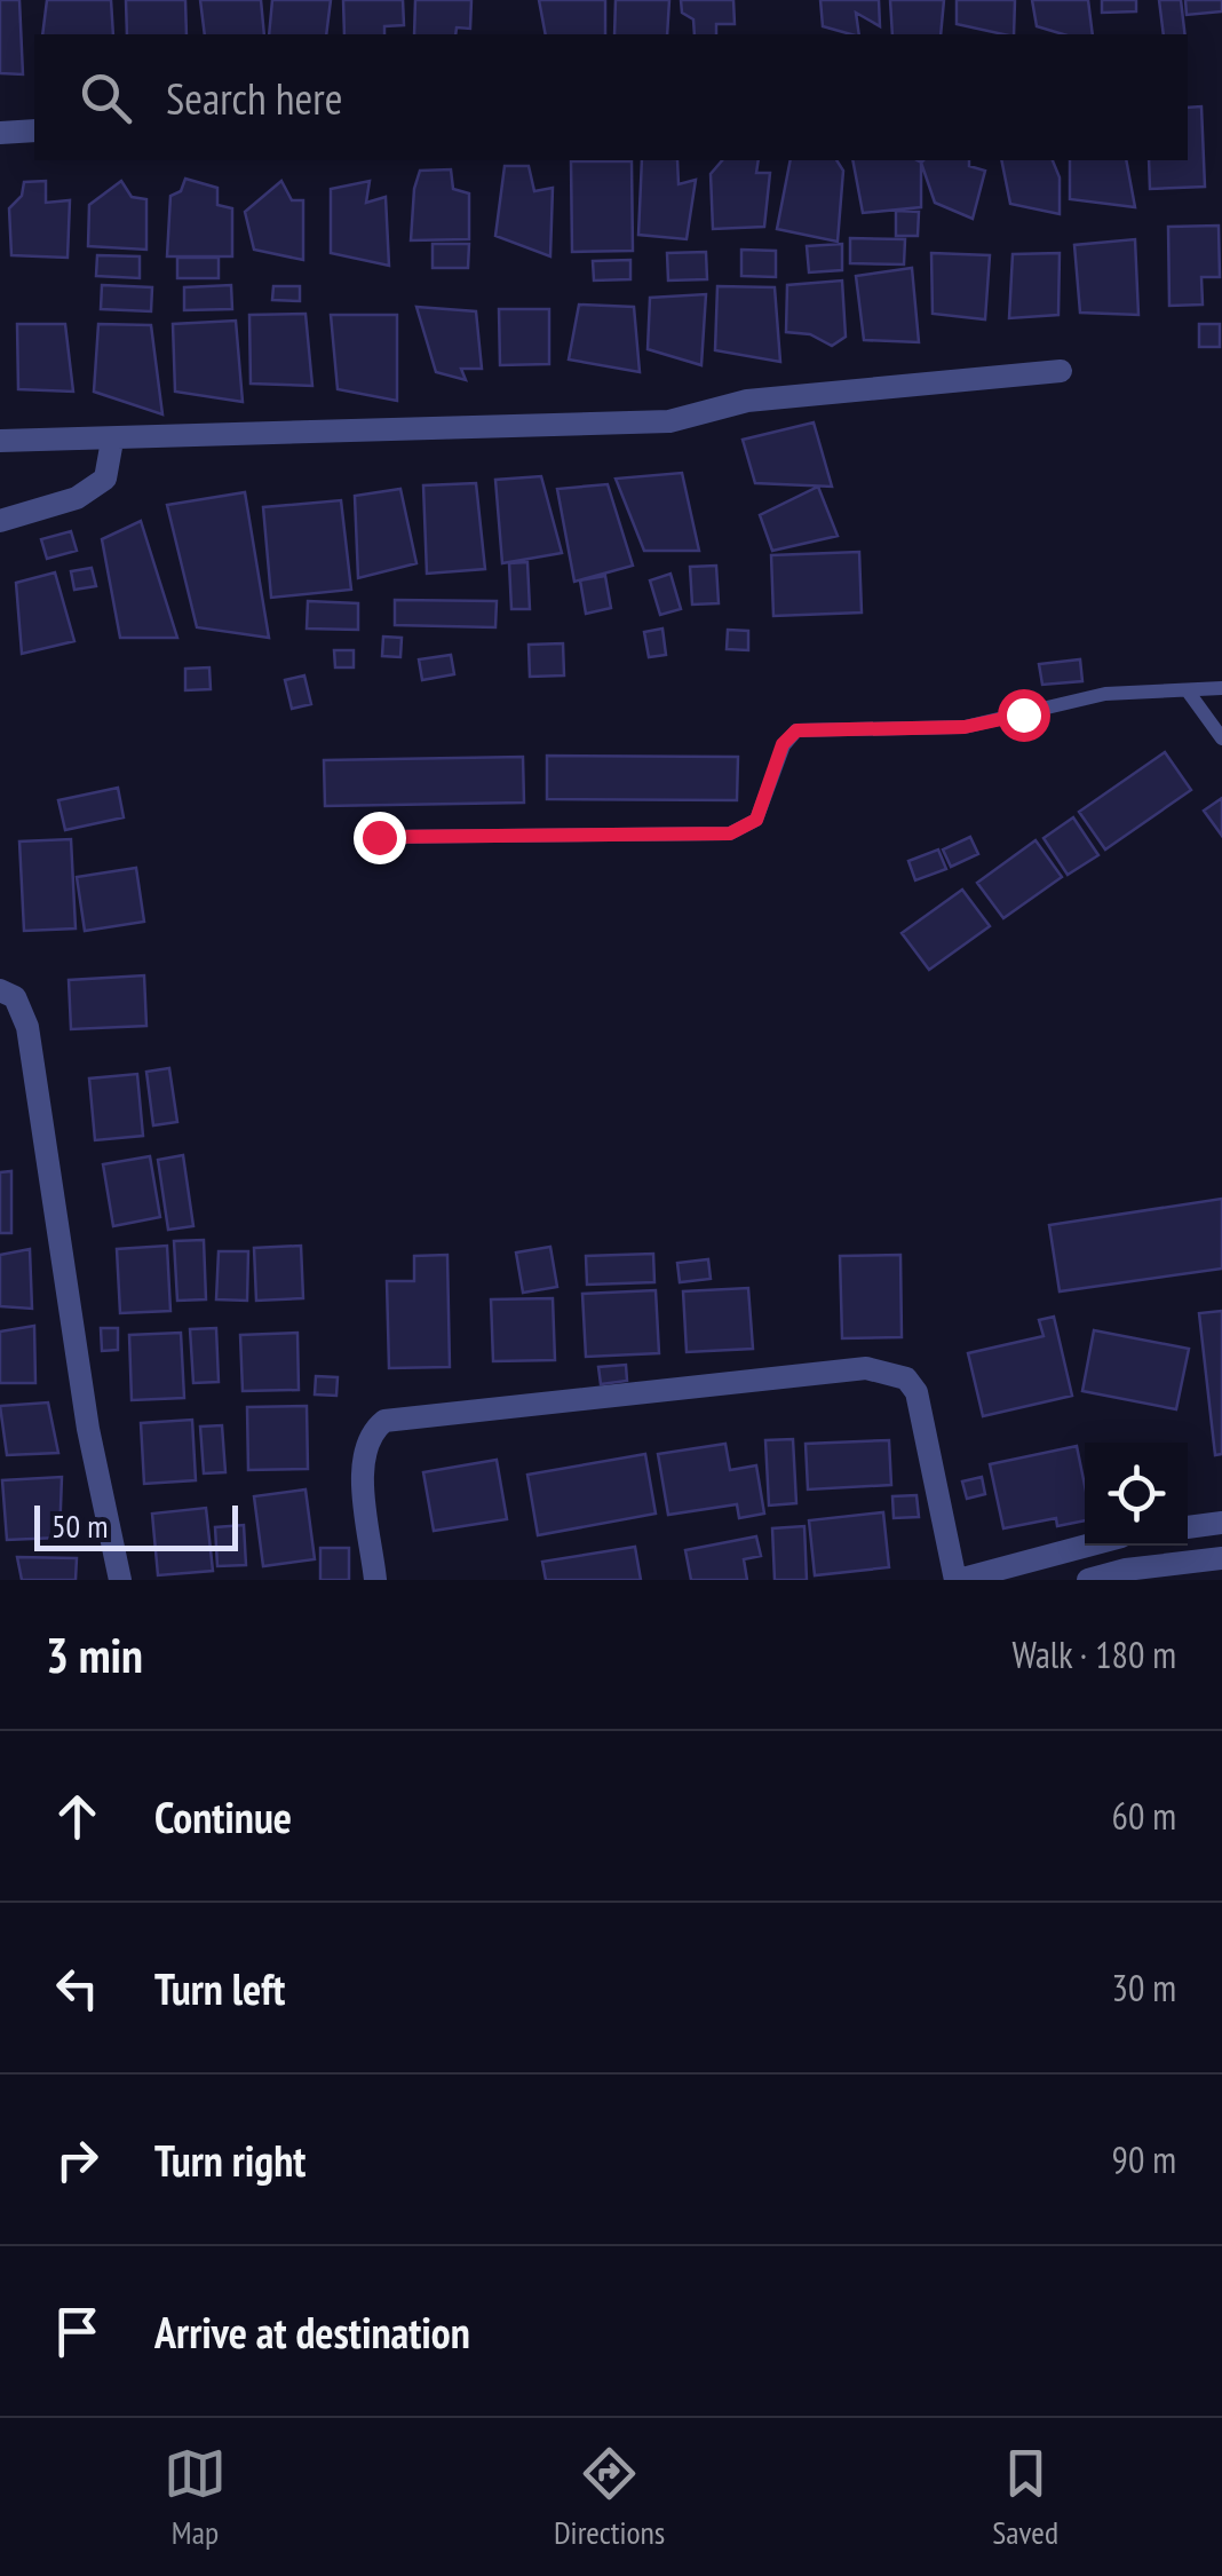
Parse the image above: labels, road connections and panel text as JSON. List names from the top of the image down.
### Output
{
  "scale_bar": "50 m",
  "page": {
    "search": "Search here",
    "scale": "50 m",
    "heading": ["3 min", "Walk · 180 m"],
    "list": [
      ["Continue", "60 m"],
      ["Turn left", "30 m"],
      ["Turn right", "90 m"],
      "Arrive at destination"
    ],
    "nav": ["Map", "Directions", "Saved"]
  }
}
